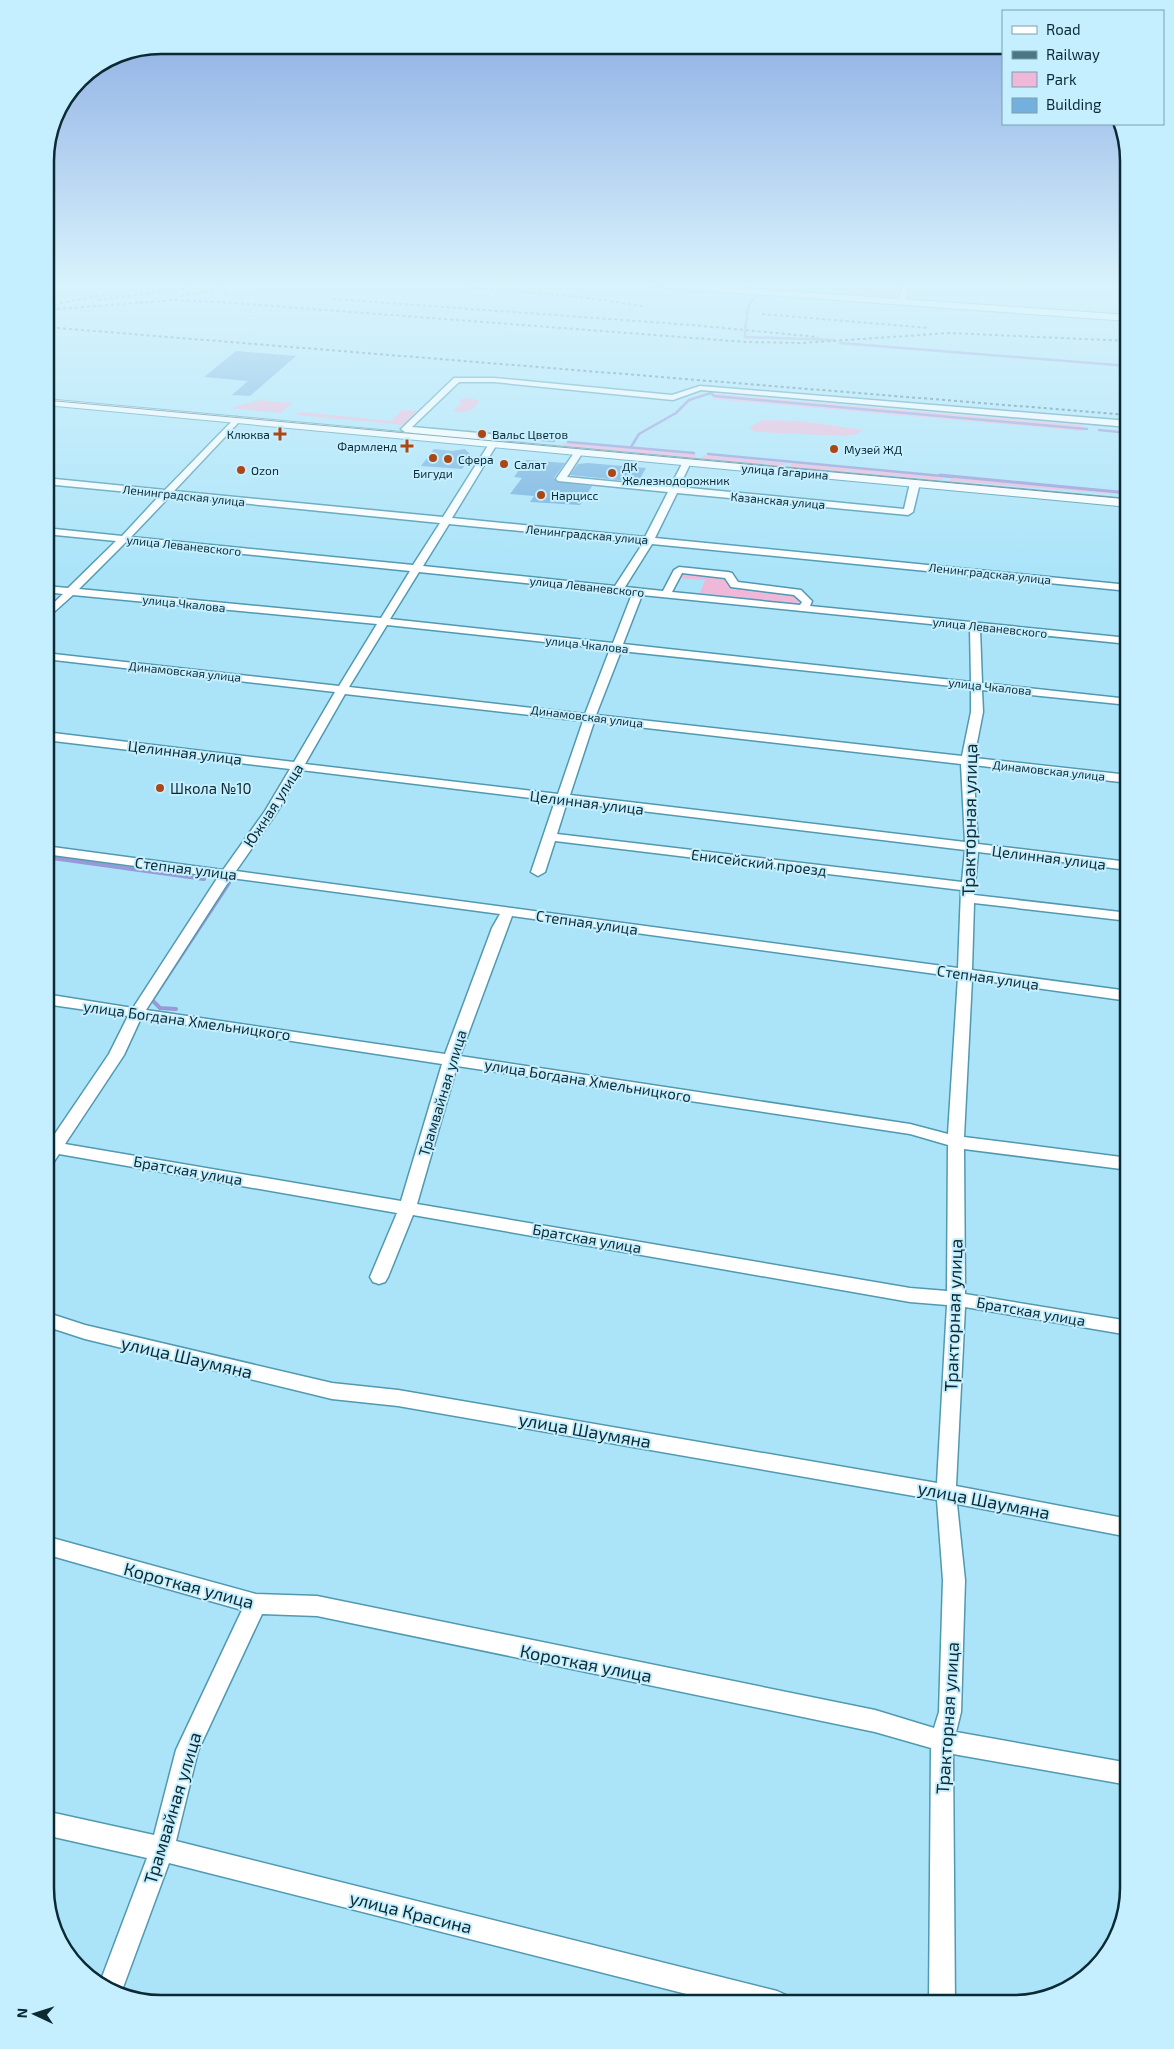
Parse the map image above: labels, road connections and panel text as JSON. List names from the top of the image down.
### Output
{
  "streets": {
    "main road": ["улица Гагарина"],
    "street": [
      "Ленинградская улица",
      "Казанская улица",
      "улица Леваневского",
      "улица Чкалова",
      "Динамовская улица",
      "Целинная улица",
      "Южная улица",
      "Тракторная улица",
      "Енисейский проезд",
      "Степная улица",
      "улица Богдана Хмельницкого",
      "Трамвайная улица",
      "Братская улица",
      "улица Шаумяна",
      "Короткая улица",
      "улица Красина"
    ]
  },
  "crossings": [
    ["улица Гагарина", "Казанская улица"],
    ["улица Гагарина", "Южная улица"],
    ["Ленинградская улица", "Южная улица"],
    ["улица Леваневского", "Южная улица"],
    ["улица Леваневского", "Тракторная улица"],
    ["улица Чкалова", "Южная улица"],
    ["улица Чкалова", "Тракторная улица"],
    ["Динамовская улица", "Южная улица"],
    ["Динамовская улица", "Тракторная улица"],
    ["Целинная улица", "Южная улица"],
    ["Целинная улица", "Тракторная улица"],
    ["Южная улица", "Степная улица"],
    ["Южная улица", "улица Богдана Хмельницкого"],
    ["Тракторная улица", "Енисейский проезд"],
    ["Тракторная улица", "Степная улица"],
    ["Тракторная улица", "улица Богдана Хмельницкого"],
    ["Тракторная улица", "Братская улица"],
    ["Тракторная улица", "улица Шаумяна"],
    ["Тракторная улица", "Короткая улица"],
    ["Степная улица", "Трамвайная улица"],
    ["улица Богдана Хмельницкого", "Трамвайная улица"],
    ["Трамвайная улица", "Братская улица"],
    ["Трамвайная улица", "Короткая улица"],
    ["Трамвайная улица", "улица Красина"]
  ],
  "places": {
    "health": ["Клюква", "Фармленд"],
    "other": [
      "Вальс Цветов",
      "Музей ЖД",
      "Бигуди",
      "Сфера",
      "Салат",
      "Ozon",
      "ДК Железнодорожник",
      "Нарцисс",
      "Школа №10"
    ]
  },
  "legend": [
    "Road",
    "Railway",
    "Park",
    "Building"
  ],
  "north": "left"
}
